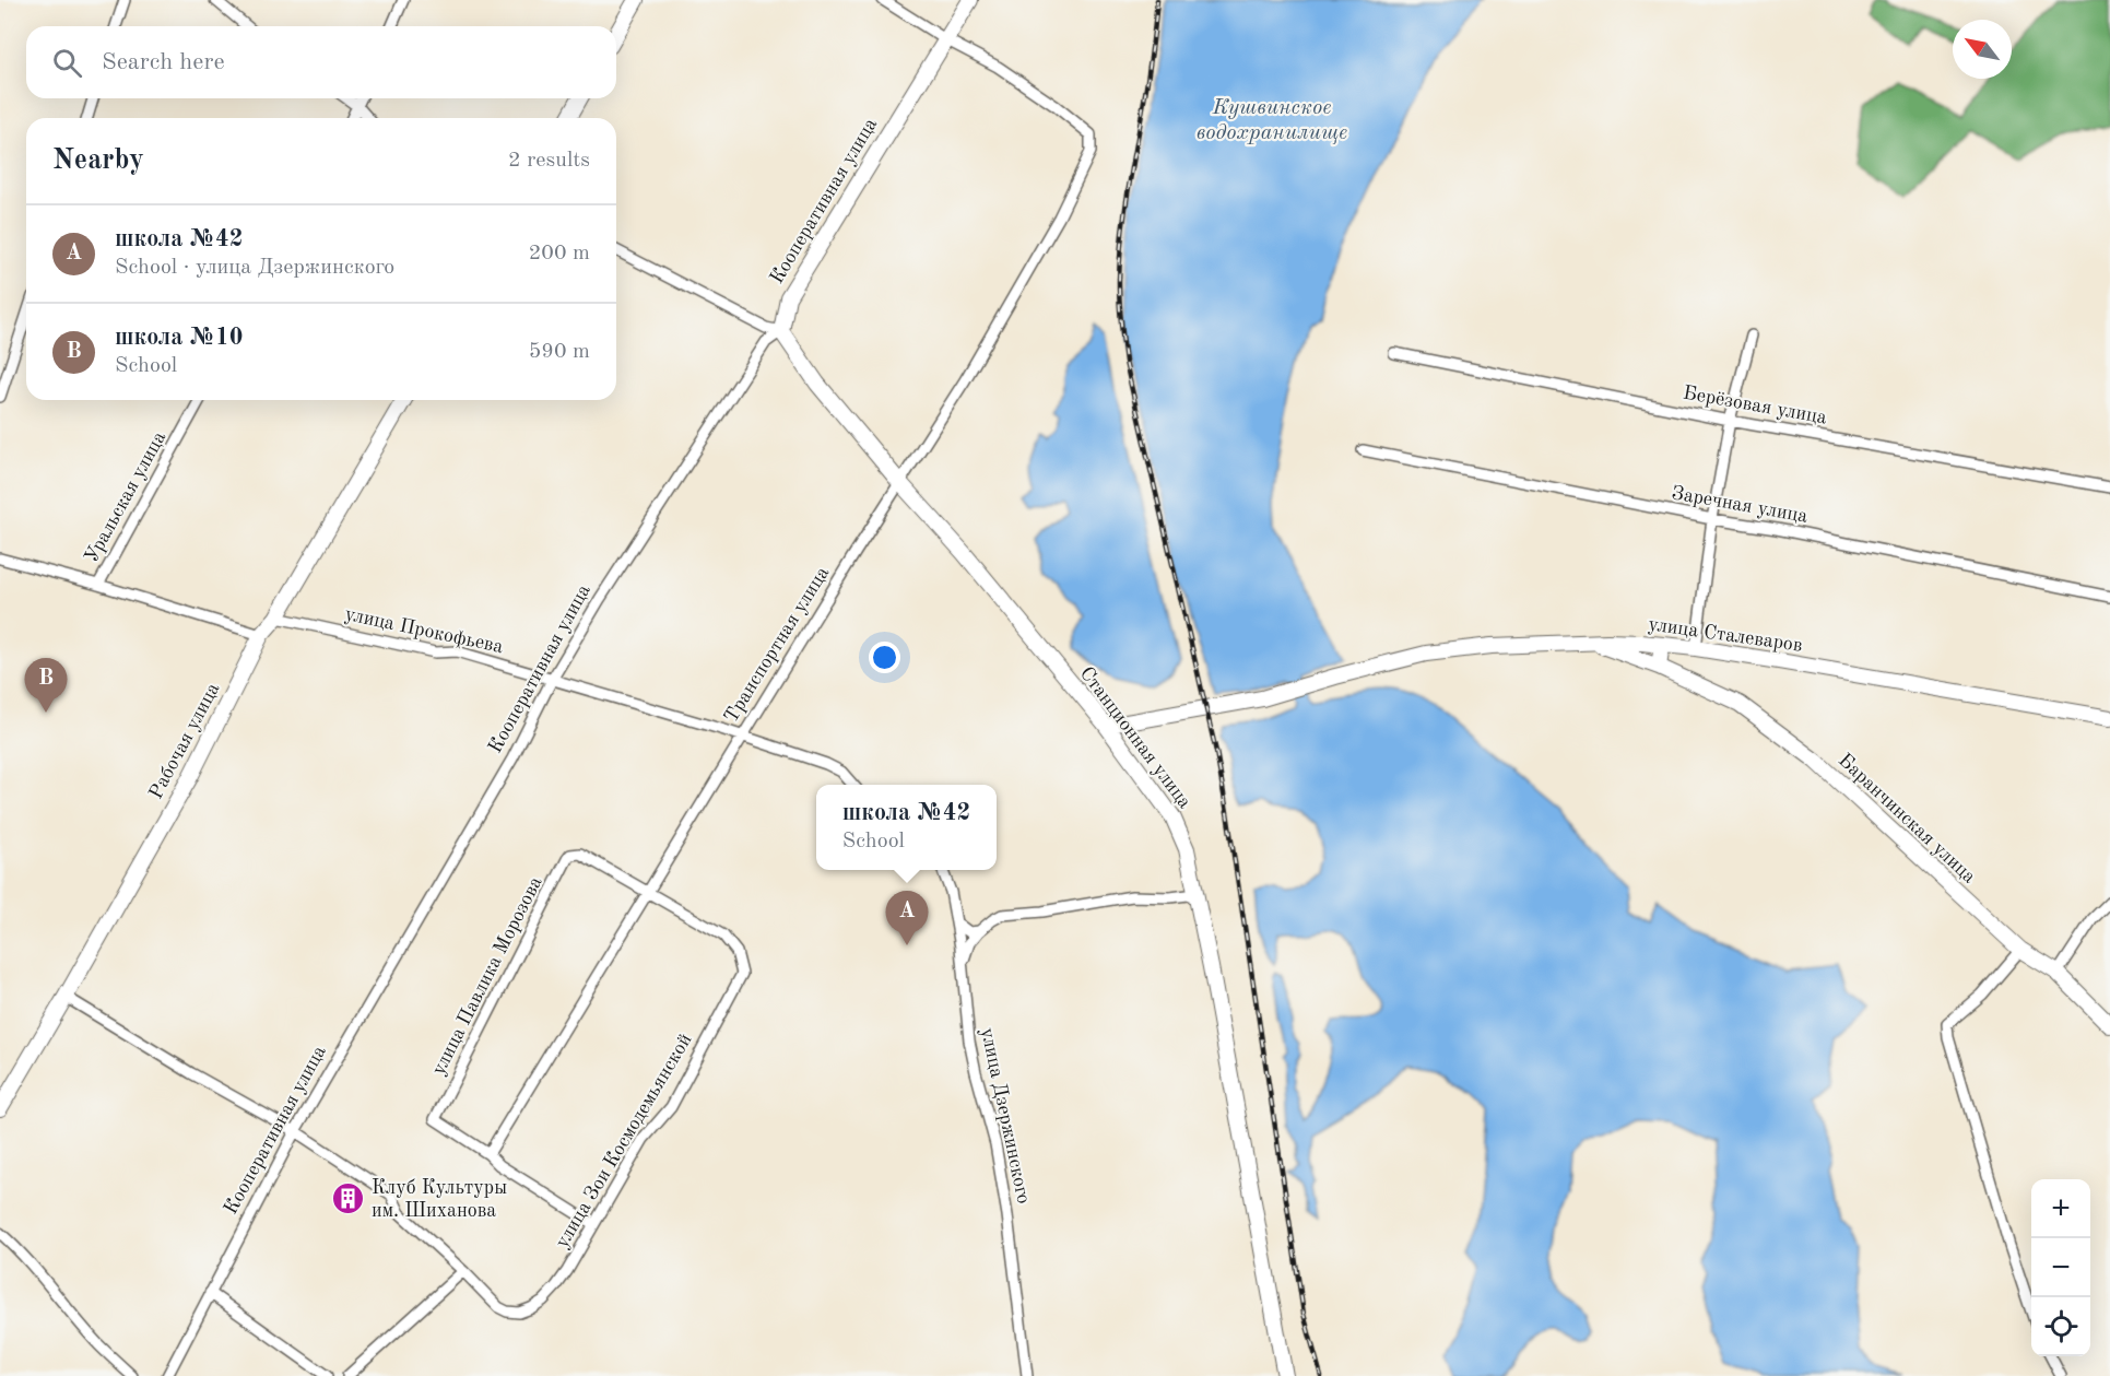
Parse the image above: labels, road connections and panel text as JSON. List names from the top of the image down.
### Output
{
  "streets": {
    "street": [
      "Кооперативная улица",
      "Берёзовая улица",
      "Уральская улица",
      "Заречная улица",
      "улица Прокофьева",
      "улица Сталеваров",
      "Транспортная улица",
      "Станционная улица",
      "Рабочая улица",
      "Баранчинская улица",
      "улица Павлика Морозова",
      "улица Дзержинского",
      "улица Зои Космодемьянской"
    ]
  },
  "crossings": [
    ["Кооперативная улица", "улица Прокофьева"],
    ["Кооперативная улица", "Транспортная улица"],
    ["Кооперативная улица", "Станционная улица"],
    ["улица Прокофьева", "Транспортная улица"],
    ["улица Прокофьева", "Рабочая улица"],
    ["улица Сталеваров", "Станционная улица"],
    ["улица Сталеваров", "Баранчинская улица"],
    ["Транспортная улица", "Станционная улица"],
    ["Транспортная улица", "улица Павлика Морозова"],
    ["Транспортная улица", "улица Зои Космодемьянской"],
    ["улица Павлика Морозова", "улица Зои Космодемьянской"]
  ],
  "water": ["Кушвинское водохранилище"],
  "places": {
    "building": ["Клуб Культуры им. Шиханова"]
  },
  "north": "top left",
  "page": {
    "search": "Search here",
    "heading": ["Nearby", "2 results"],
    "list": [
      {
        "mark": "A",
        "name": "школа №42",
        "note": "School · улица Дзержинского",
        "value": "200 m"
      },
      {
        "mark": "B",
        "name": "школа №10",
        "note": "School",
        "value": "590 m"
      }
    ],
    "pins": ["B", "A"],
    "popup": ["школа №42", "School"],
    "map_buttons": ["+", "−"]
  }
}
